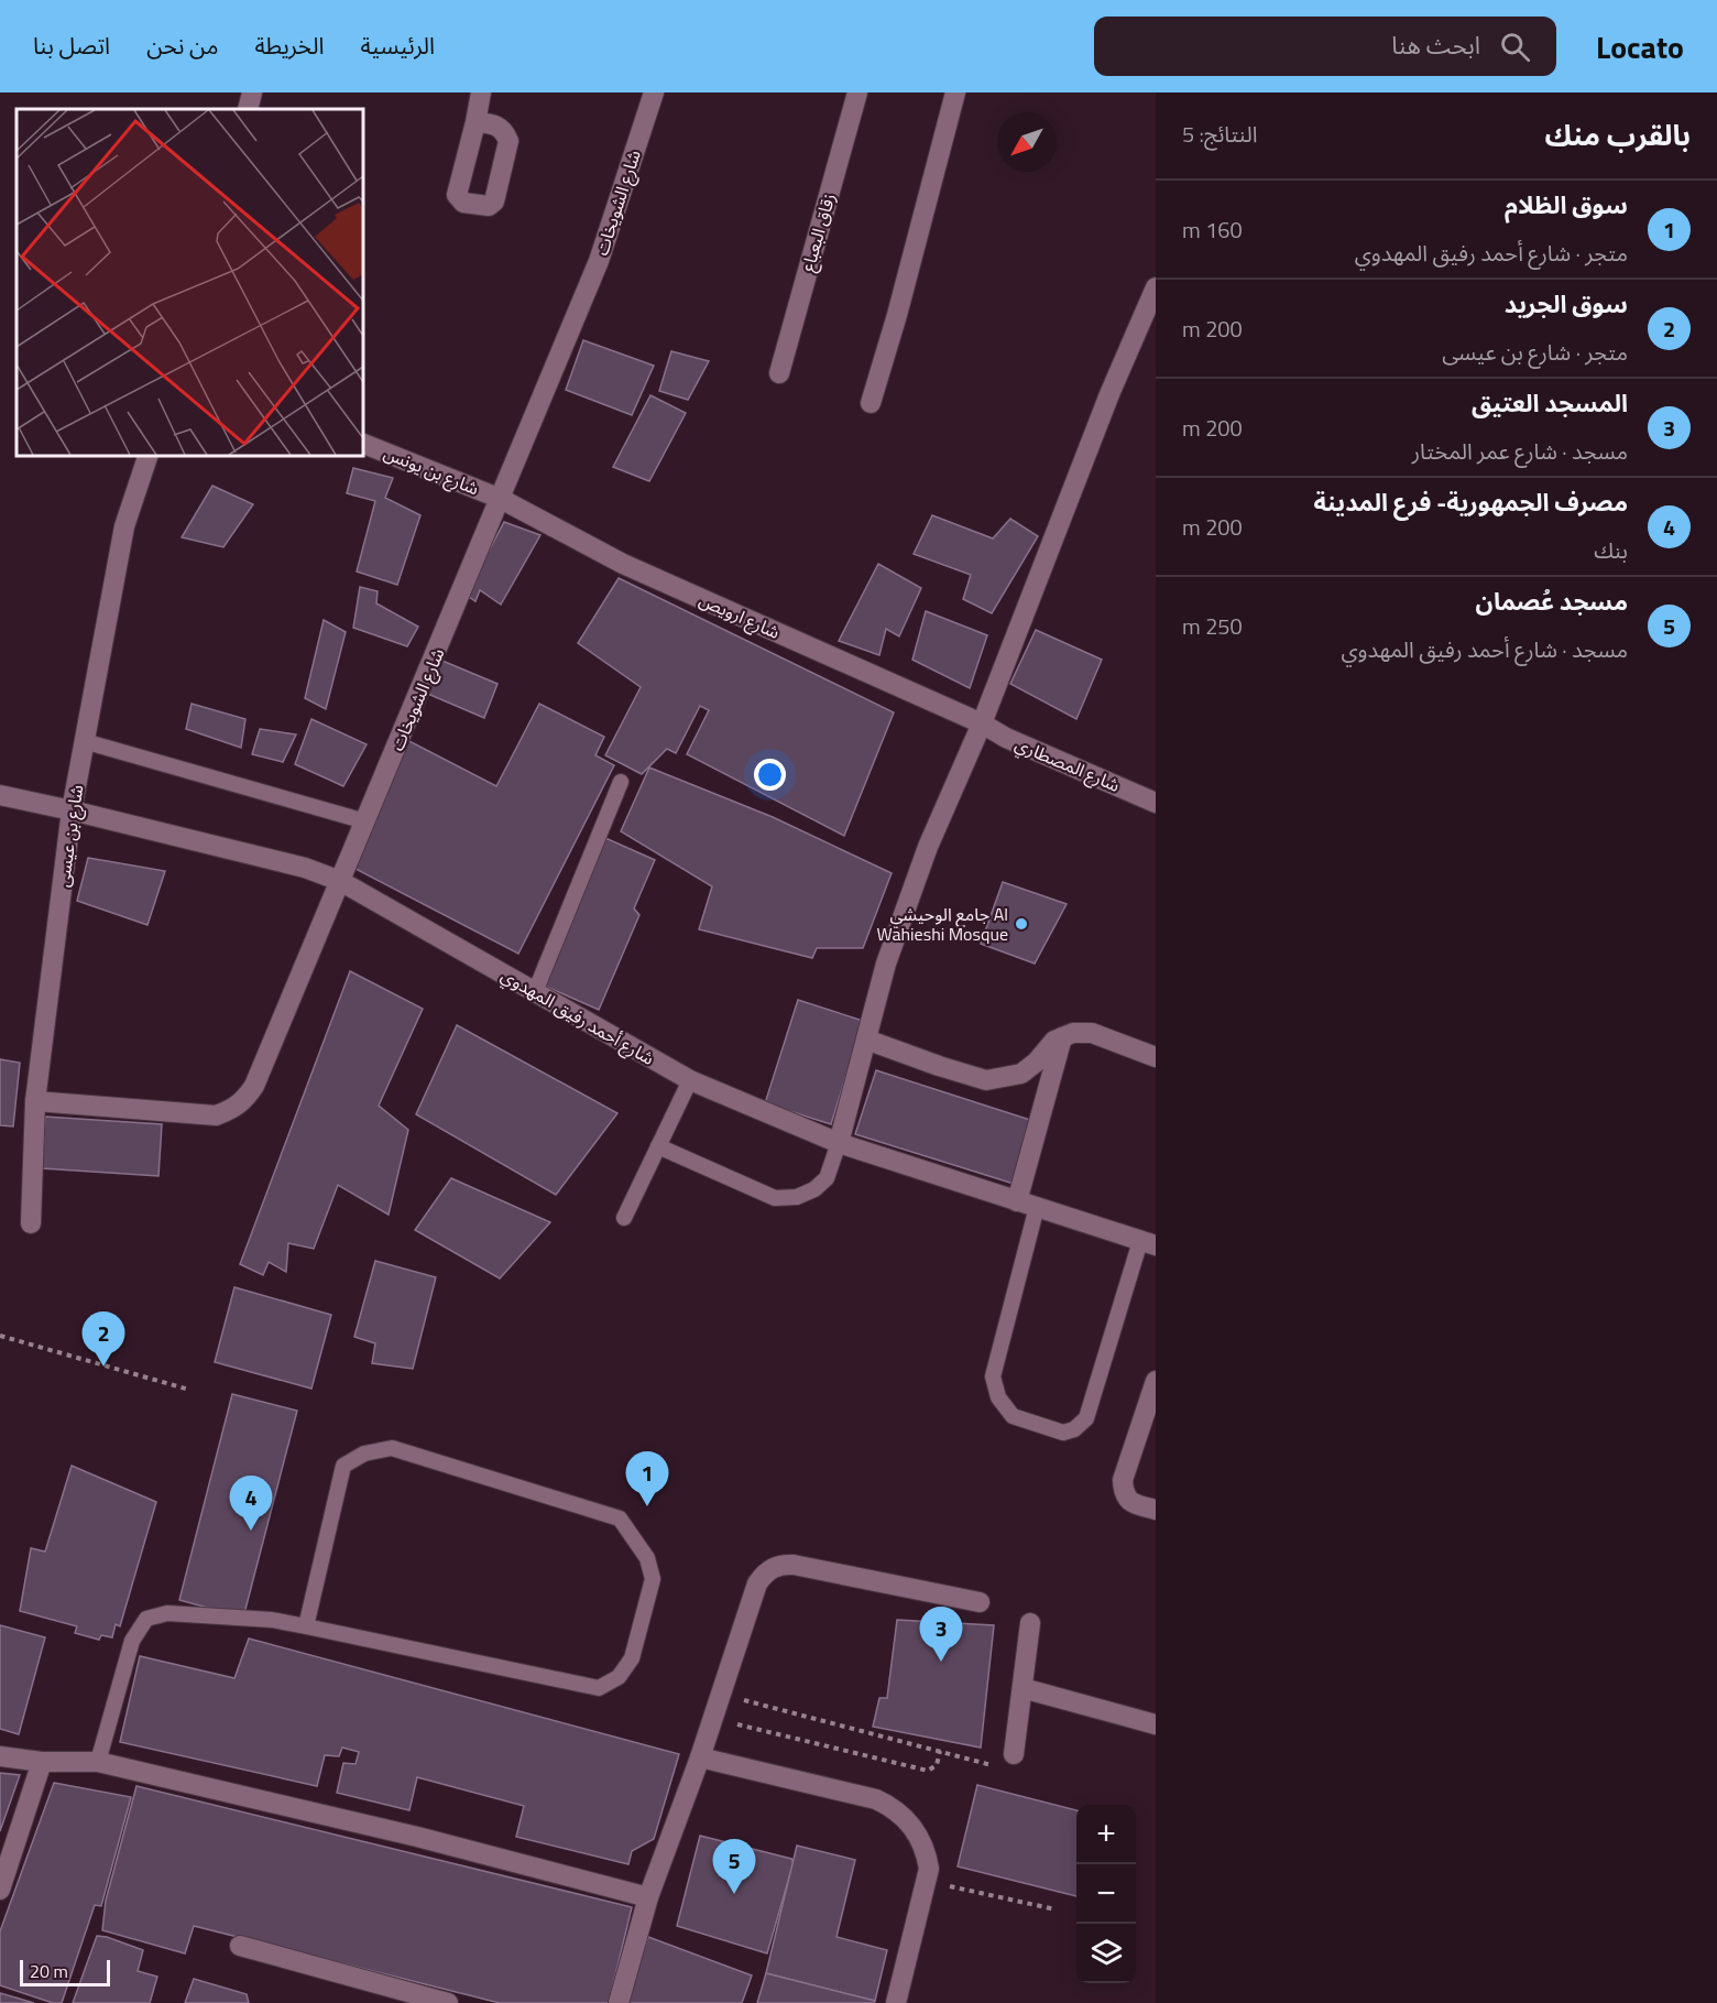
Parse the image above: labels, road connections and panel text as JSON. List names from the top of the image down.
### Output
{
  "streets": {
    "street": [
      "شارع الشويخات",
      "زقاق البعباع",
      "شارع بن يونس",
      "شارع ارويص",
      "شارع المصطاري",
      "شارع بن عيسى",
      "شارع أحمد رفيق المهدوي"
    ]
  },
  "crossings": [
    ["شارع الشويخات", "شارع بن يونس"],
    ["شارع الشويخات", "شارع ارويص"],
    ["شارع الشويخات", "شارع بن عيسى"],
    ["شارع الشويخات", "شارع أحمد رفيق المهدوي"],
    ["شارع بن يونس", "شارع ارويص"],
    ["شارع ارويص", "شارع المصطاري"],
    ["شارع بن عيسى", "شارع أحمد رفيق المهدوي"]
  ],
  "places": ["جامع الوحيشي Al Wahieshi Mosque"],
  "scale_bar": "20 m",
  "north": "bottom left",
  "page": {
    "header": "Locato",
    "search": "ابحث هنا",
    "nav": [
      "الرئيسية",
      "الخريطة",
      "من نحن",
      "اتصل بنا"
    ],
    "heading": ["بالقرب منك", "النتائج: 5"],
    "list": [
      {
        "mark": "1",
        "name": "سوق الظلام",
        "note": "متجر · شارع أحمد رفيق المهدوي",
        "value": "160 m"
      },
      {
        "mark": "2",
        "name": "سوق الجريد",
        "note": "متجر · شارع بن عيسى",
        "value": "200 m"
      },
      {
        "mark": "3",
        "name": "المسجد العتيق",
        "note": "مسجد · شارع عمر المختار",
        "value": "200 m"
      },
      {
        "mark": "4",
        "name": "مصرف الجمهورية- فرع المدينة",
        "note": "بنك",
        "value": "200 m"
      },
      {
        "mark": "5",
        "name": "مسجد عُصمان",
        "note": "مسجد · شارع أحمد رفيق المهدوي",
        "value": "250 m"
      }
    ],
    "pins": [
      "2",
      "1",
      "4",
      "3",
      "5"
    ],
    "map_buttons": ["+", "−"],
    "scale": "20 m"
  }
}
